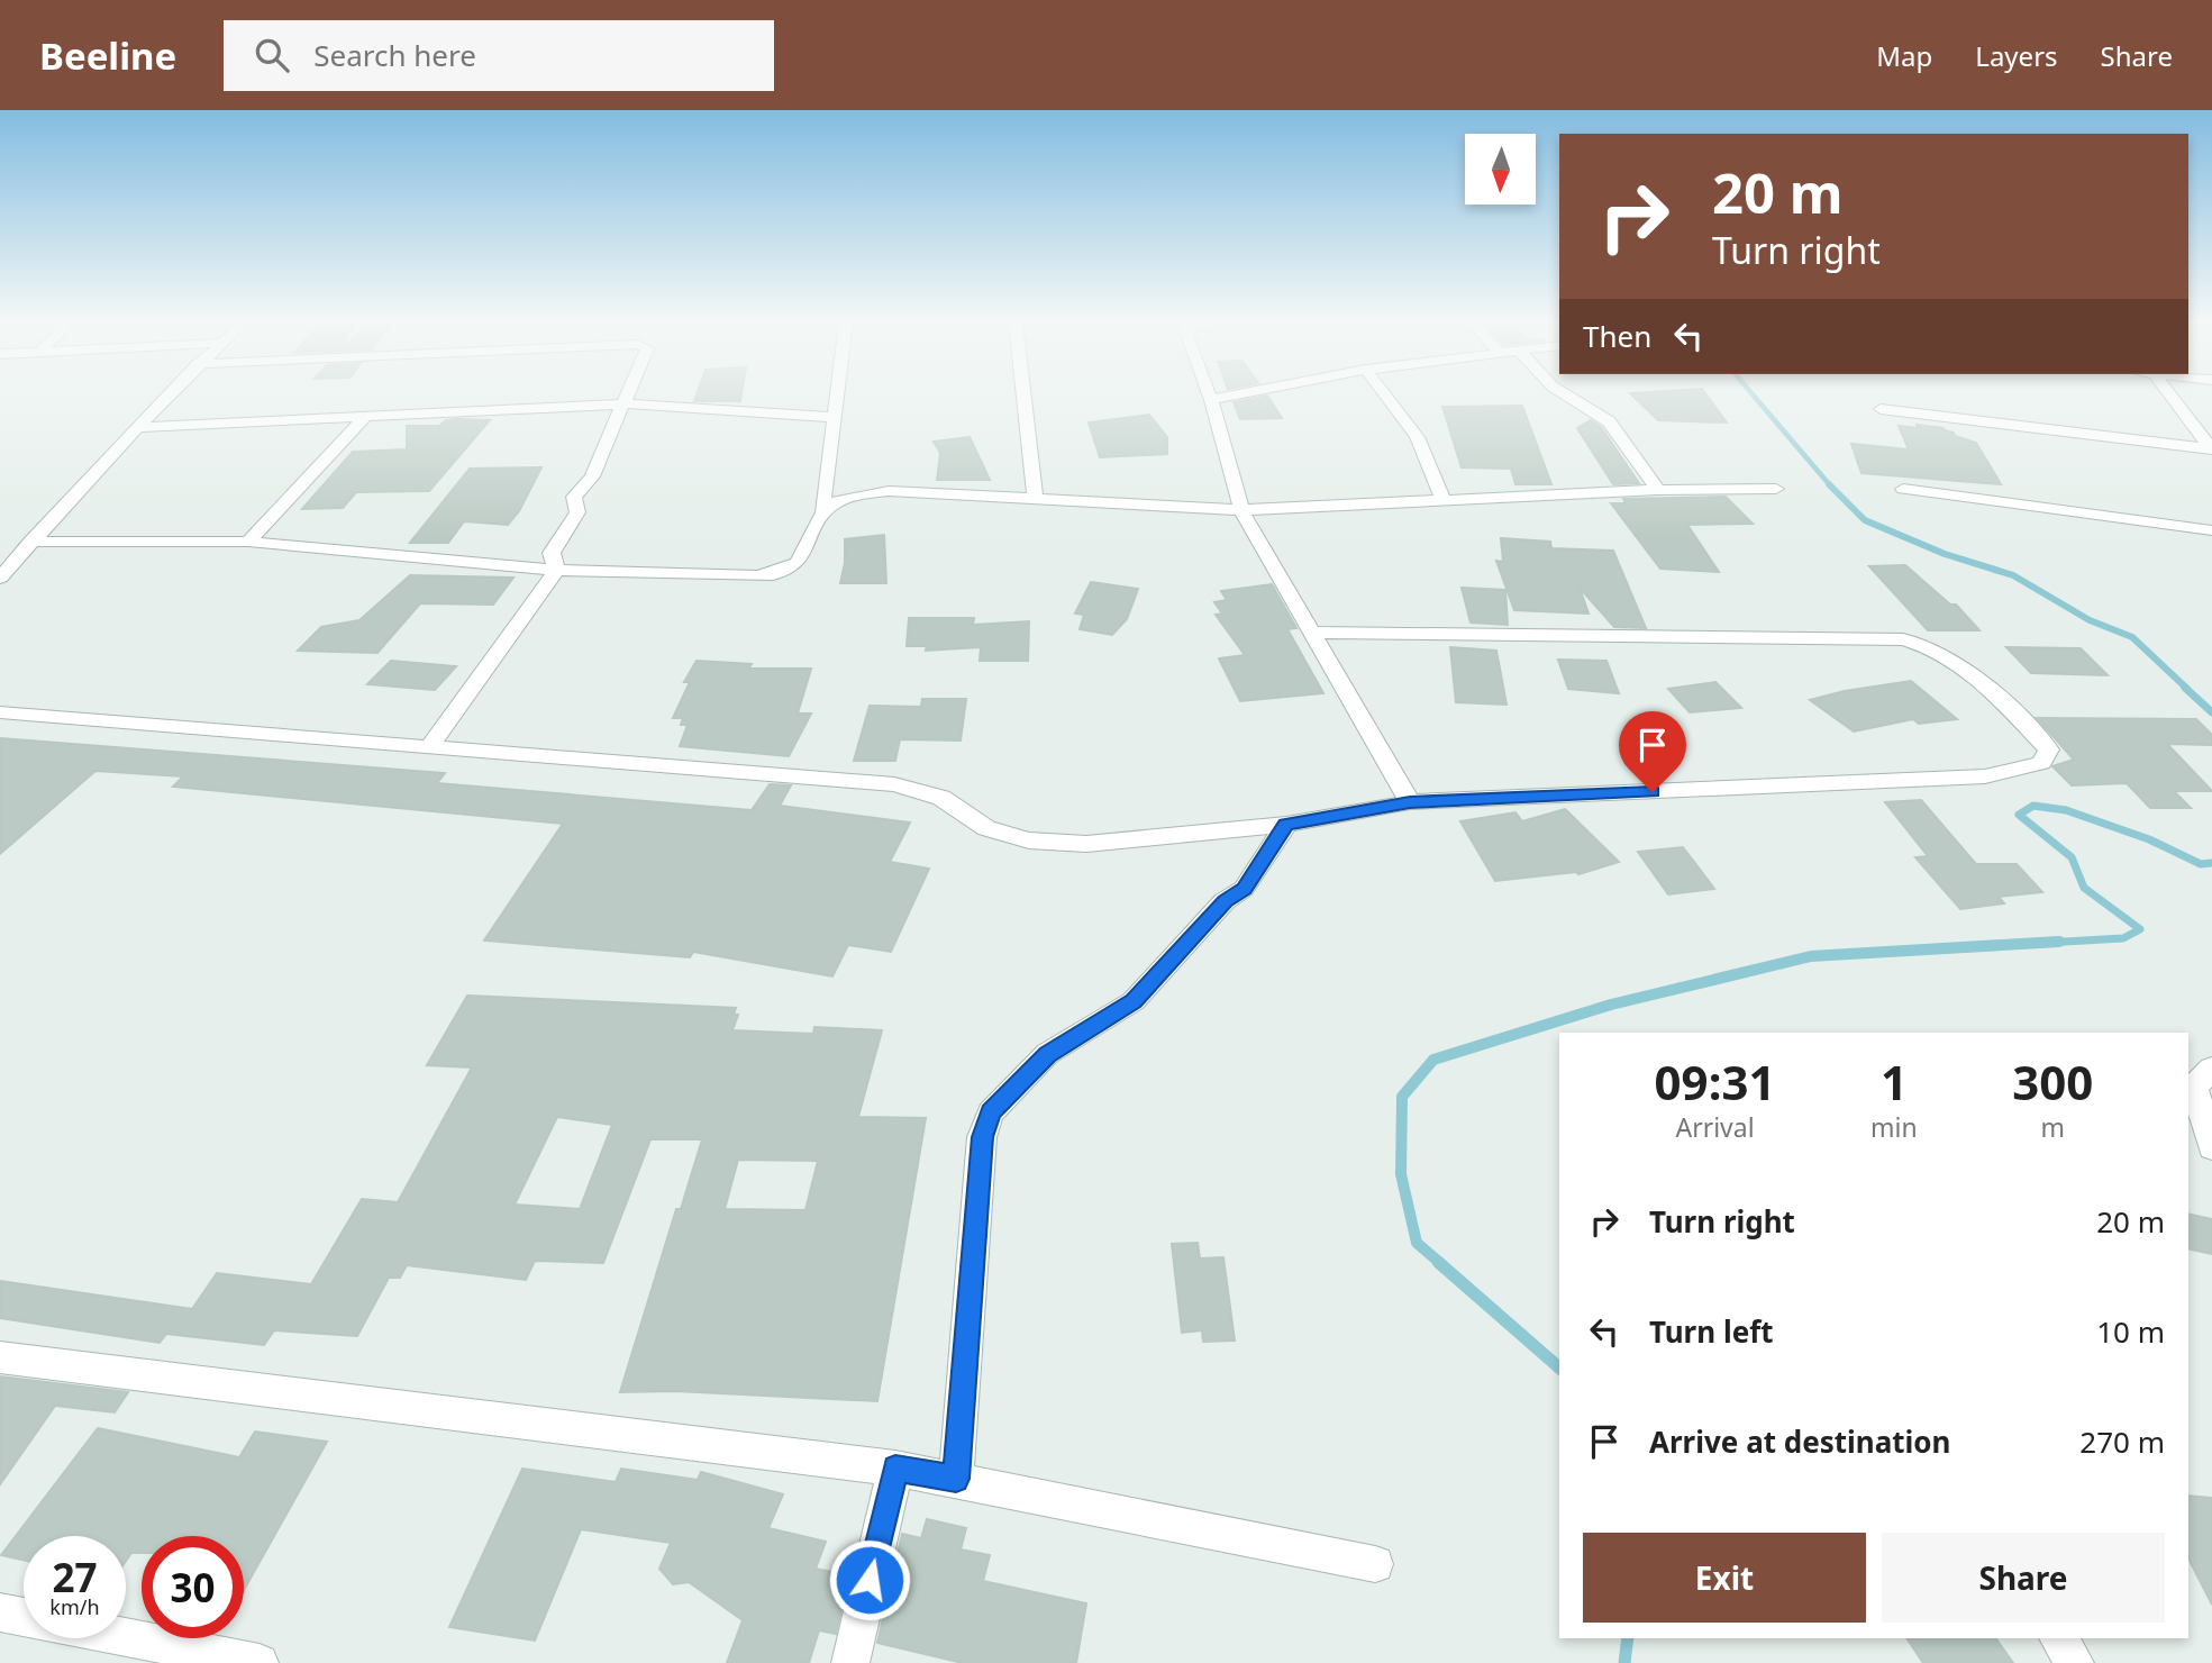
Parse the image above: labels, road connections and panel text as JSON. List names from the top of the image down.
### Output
{
  "north": "bottom",
  "page": {
    "header": "Beeline",
    "search": "Search here",
    "nav": ["Map", "Layers", "Share"],
    "turn": ["20 m", "Turn right"],
    "then": "Then",
    "eta": [
      "09:31",
      "Arrival",
      "1",
      "min",
      "300",
      "m"
    ],
    "list": [
      {
        "name": "Turn right",
        "value": "20 m"
      },
      {
        "name": "Turn left",
        "value": "10 m"
      },
      {
        "name": "Arrive at destination",
        "value": "270 m"
      }
    ],
    "buttons": ["Exit", "Share"],
    "speed": "27 km/h",
    "limit": "30"
  }
}
